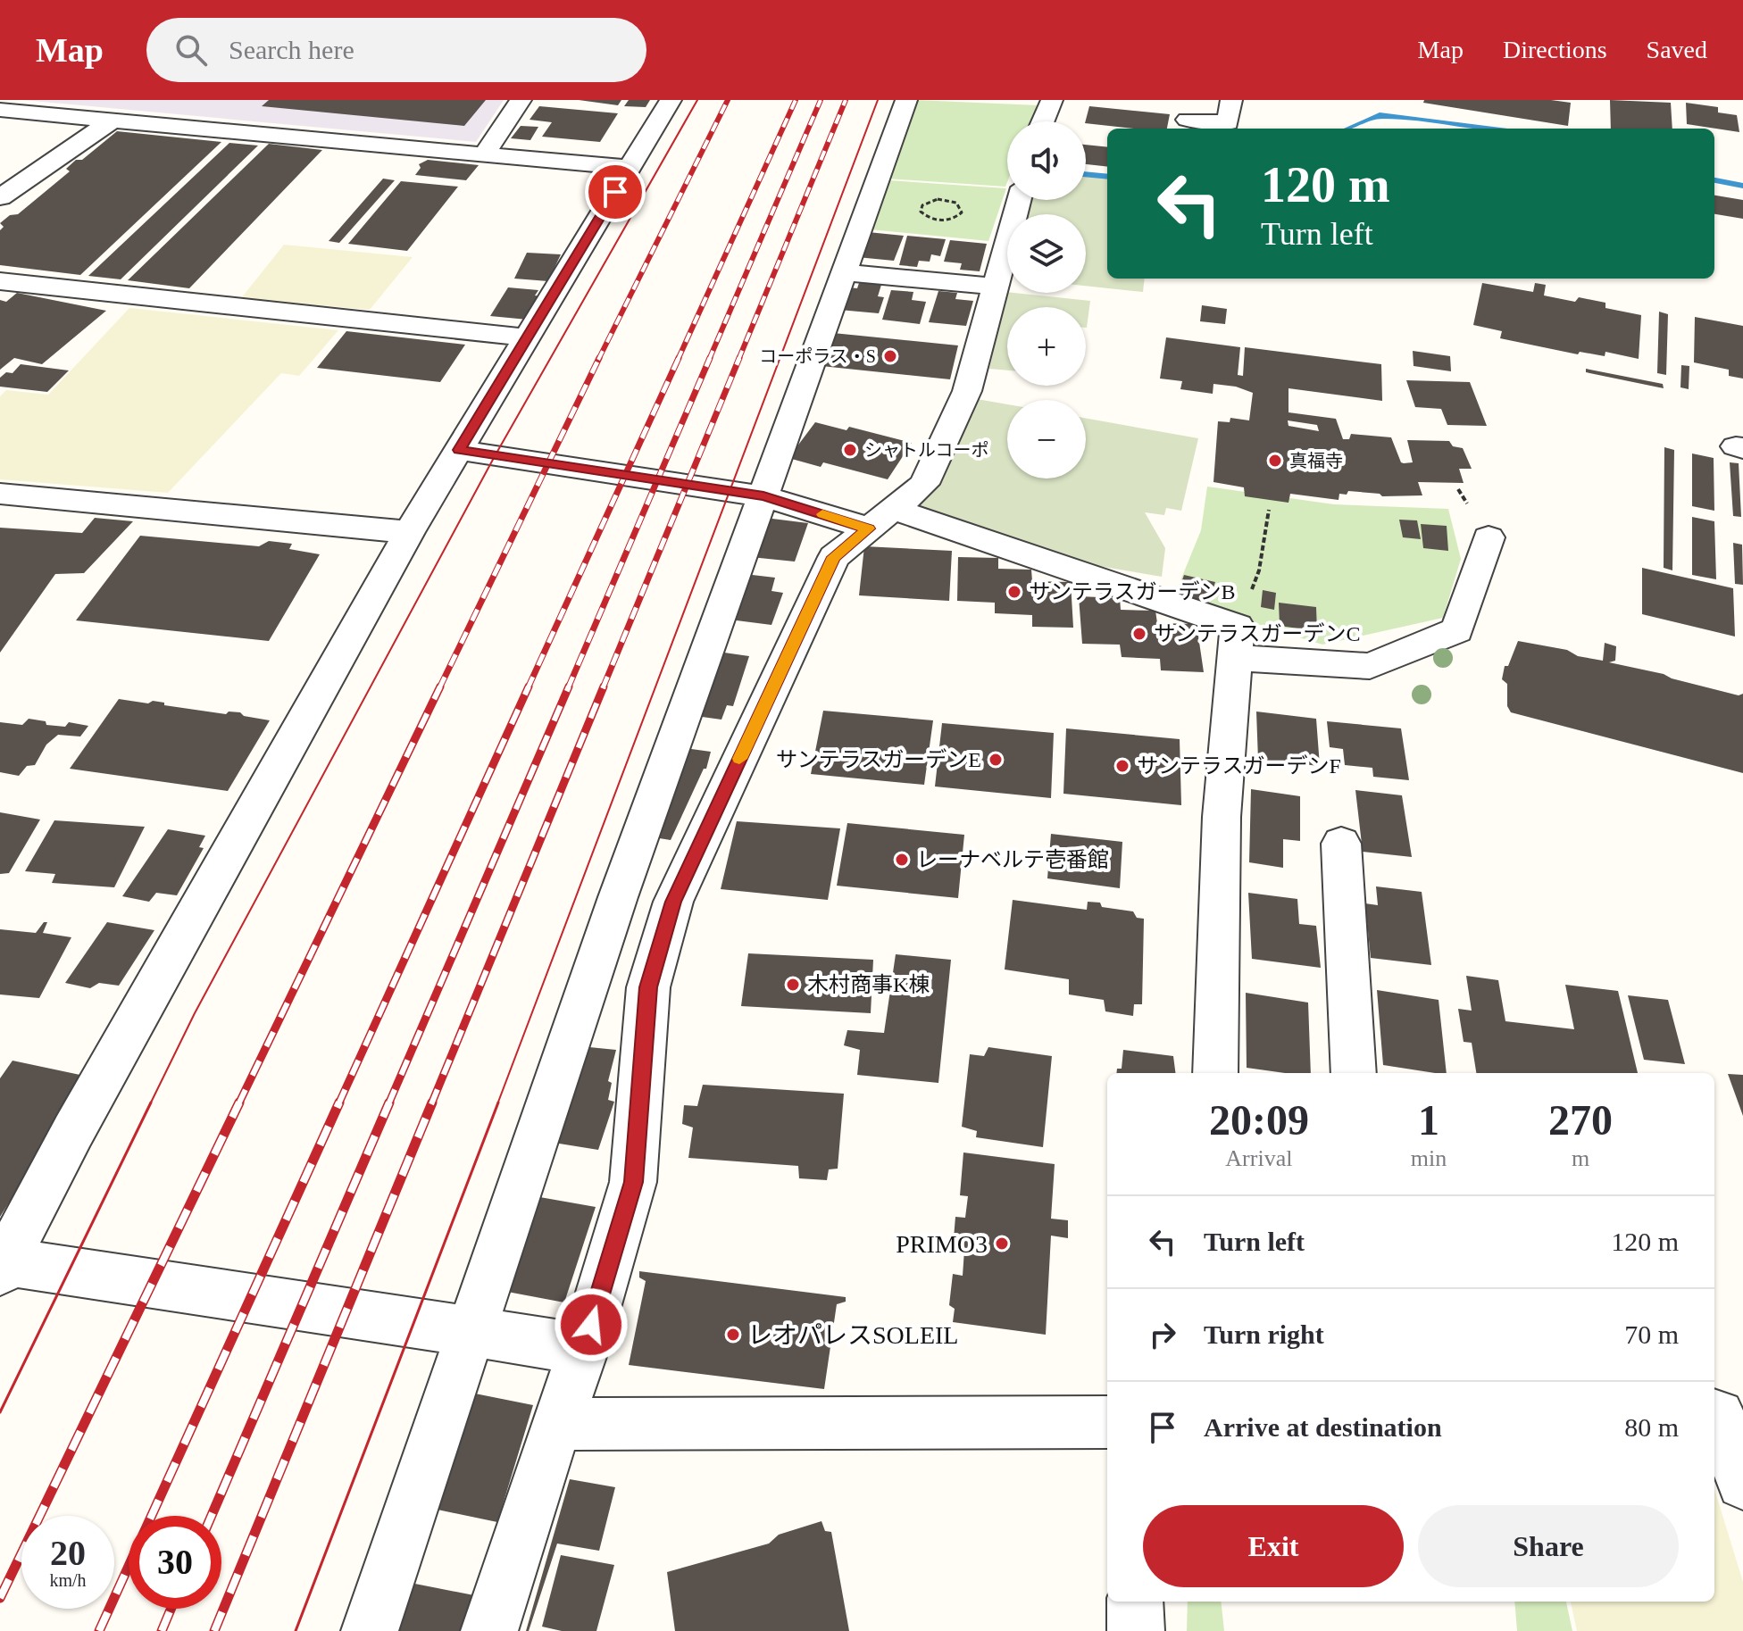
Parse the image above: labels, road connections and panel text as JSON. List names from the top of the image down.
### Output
{
  "places": [
    "コーポラス・S",
    "シャトルコーポ",
    "真福寺",
    "サンテラスガーデンB",
    "サンテラスガーデンC",
    "サンテラスガーデンE",
    "サンテラスガーデンF",
    "レーナベルテ壱番館",
    "木村商事K棟",
    "PRIMO3",
    "レオパレスSOLEIL"
  ],
  "page": {
    "header": "Map",
    "search": "Search here",
    "nav": ["Map", "Directions", "Saved"],
    "map_buttons": ["+", "−"],
    "turn": ["120 m", "Turn left"],
    "eta": [
      "20:09",
      "Arrival",
      "1",
      "min",
      "270",
      "m"
    ],
    "list": [
      {
        "name": "Turn left",
        "value": "120 m"
      },
      {
        "name": "Turn right",
        "value": "70 m"
      },
      {
        "name": "Arrive at destination",
        "value": "80 m"
      }
    ],
    "buttons": ["Exit", "Share"],
    "speed": "20 km/h",
    "limit": "30"
  }
}
